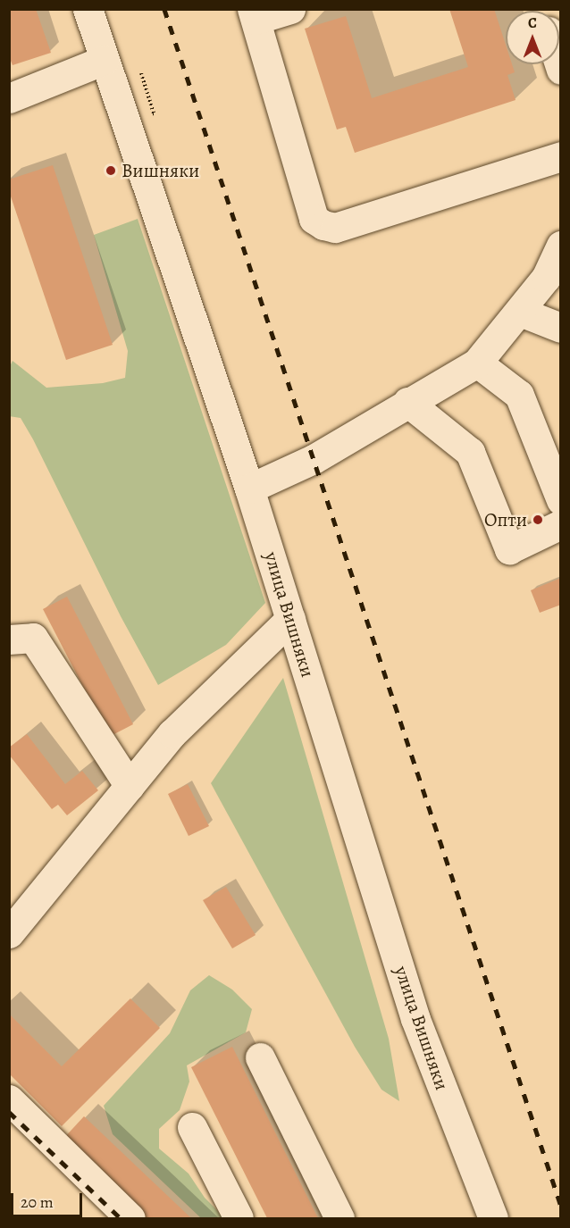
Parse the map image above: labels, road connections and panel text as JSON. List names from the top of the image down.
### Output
{
  "streets": {
    "street": ["улица Вишняки"]
  },
  "places": ["Вишняки", "Опти"],
  "scale_bar": "20 m",
  "north": "top"
}
